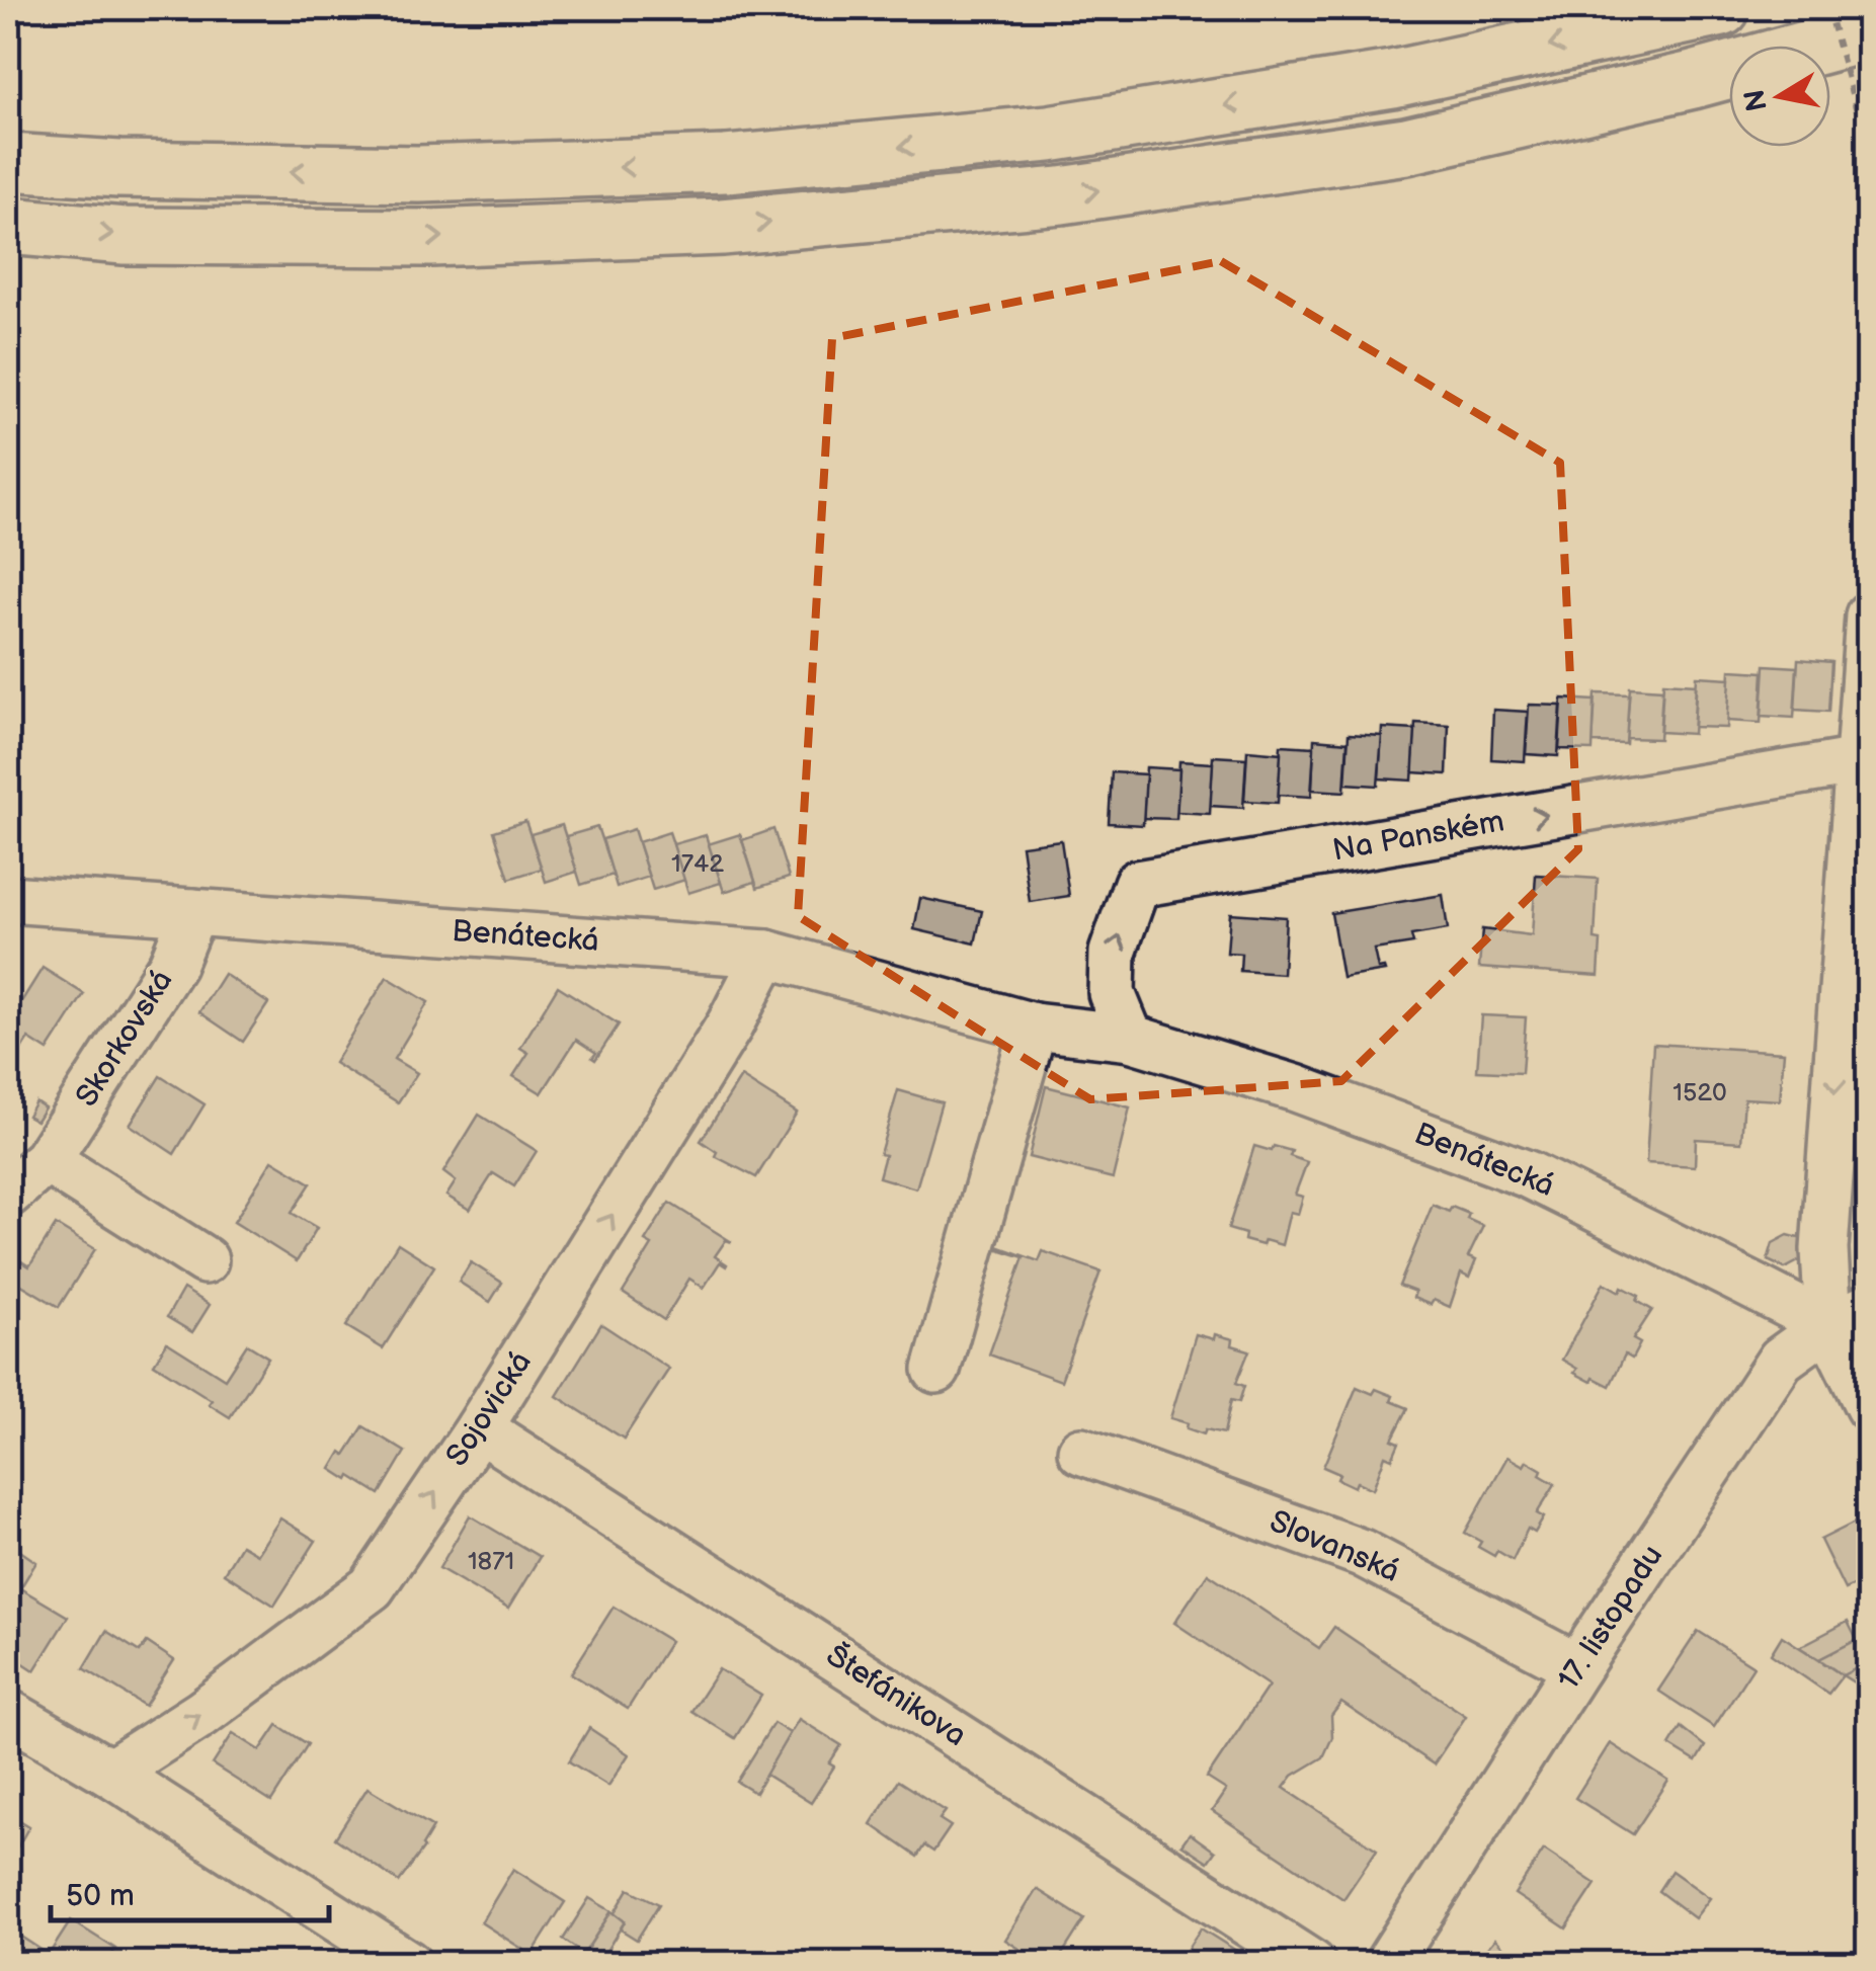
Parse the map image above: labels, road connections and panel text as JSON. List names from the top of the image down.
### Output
{
  "streets": {
    "street": [
      "Na Panském",
      "Benátecká",
      "Skorkovská",
      "Sojovická",
      "Slovanská",
      "17. listopadu",
      "Štefánikova"
    ]
  },
  "crossings": [
    ["Na Panském", "Benátecká"],
    ["Benátecká", "Skorkovská"],
    ["Benátecká", "Sojovická"],
    ["Benátecká", "17. listopadu"],
    ["Sojovická", "Štefánikova"],
    ["Slovanská", "17. listopadu"]
  ],
  "one_way": ["Na Panském", "Sojovická"],
  "house_numbers": ["1742", "1520", "1871"],
  "scale_bar": "50 m",
  "north": "left"
}
